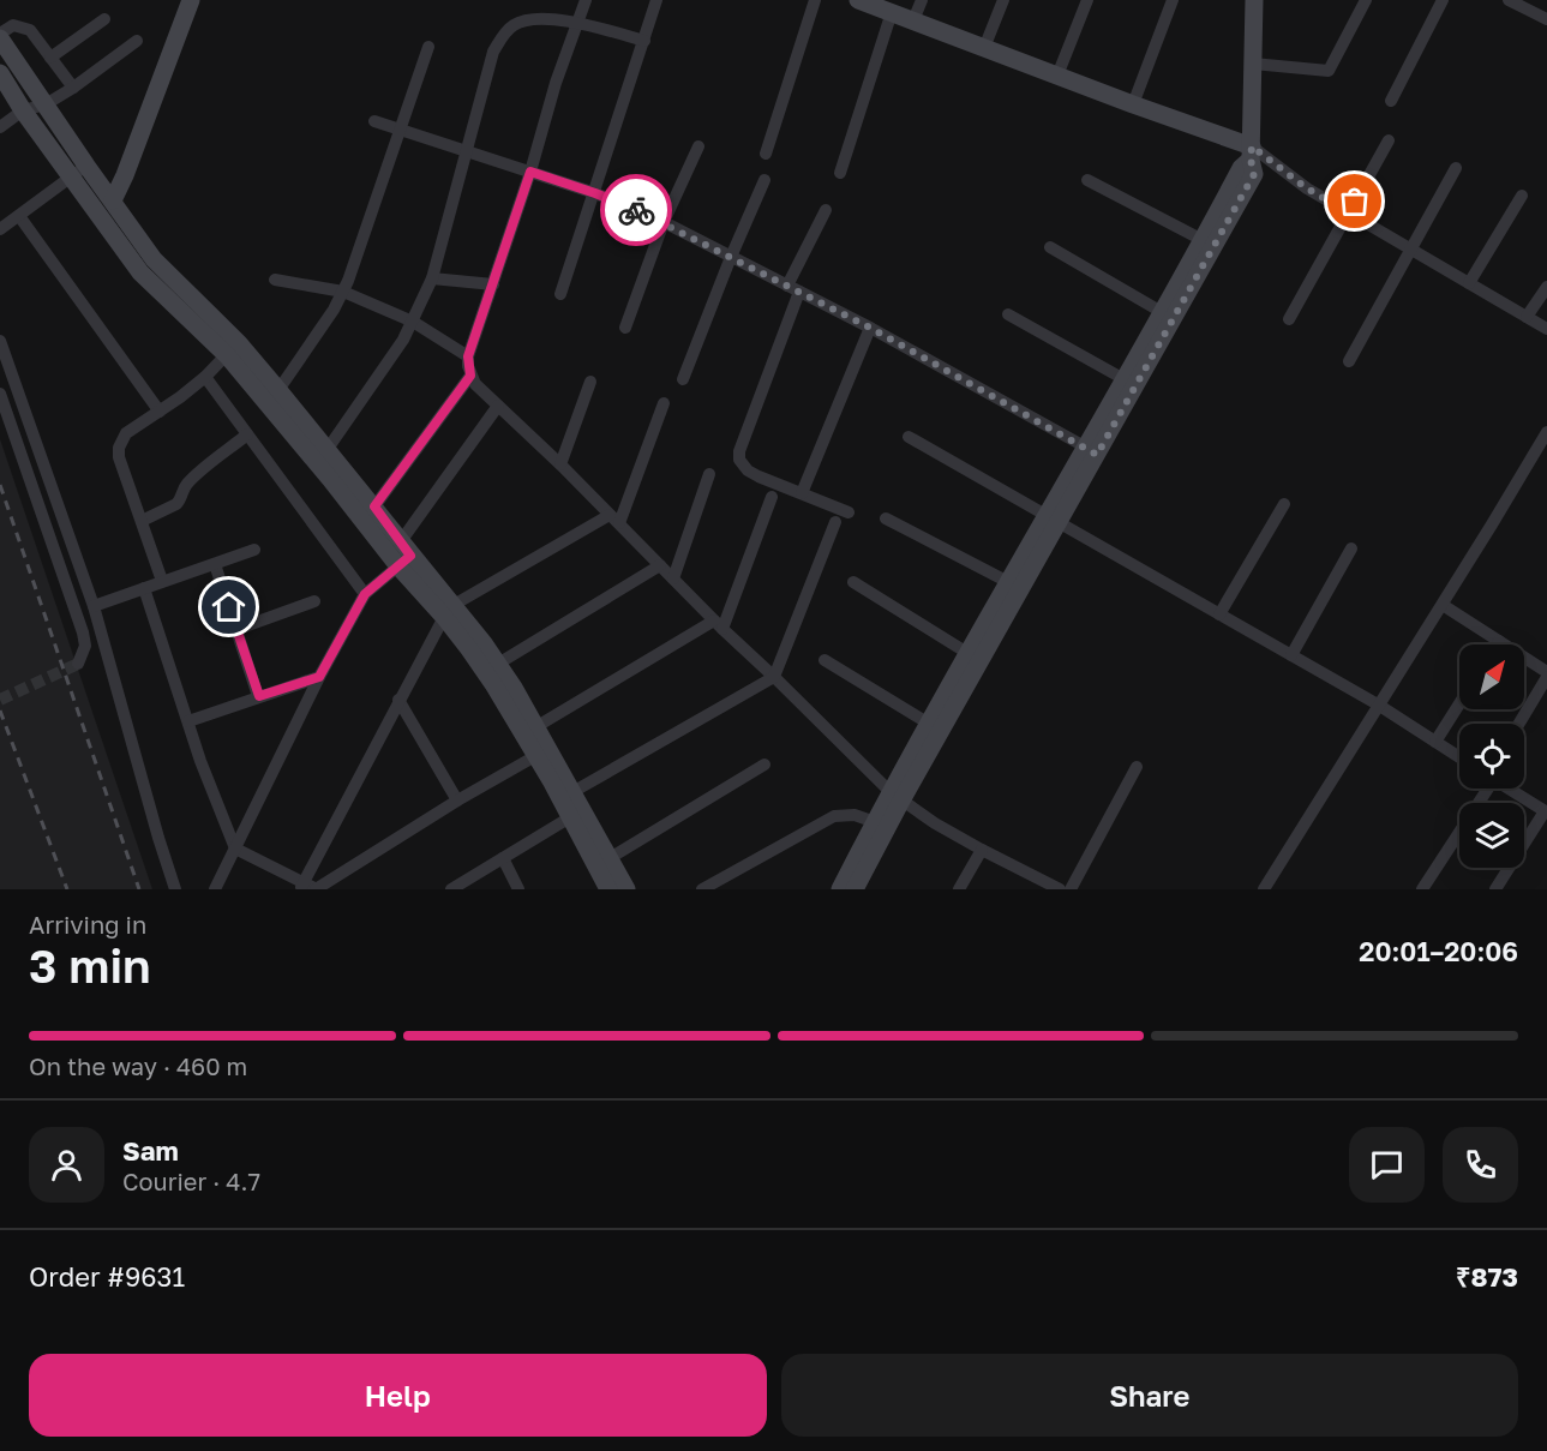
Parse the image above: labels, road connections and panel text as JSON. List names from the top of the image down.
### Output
{
  "north": "top right",
  "page": {
    "heading": ["3 min", "Arriving in", "20:01–20:06"],
    "panel": [
      "Sam",
      "Courier · 4.7",
      "Order #9631",
      "₹873"
    ],
    "bar": "On the way · 460 m",
    "buttons": ["Help", "Share"]
  }
}
